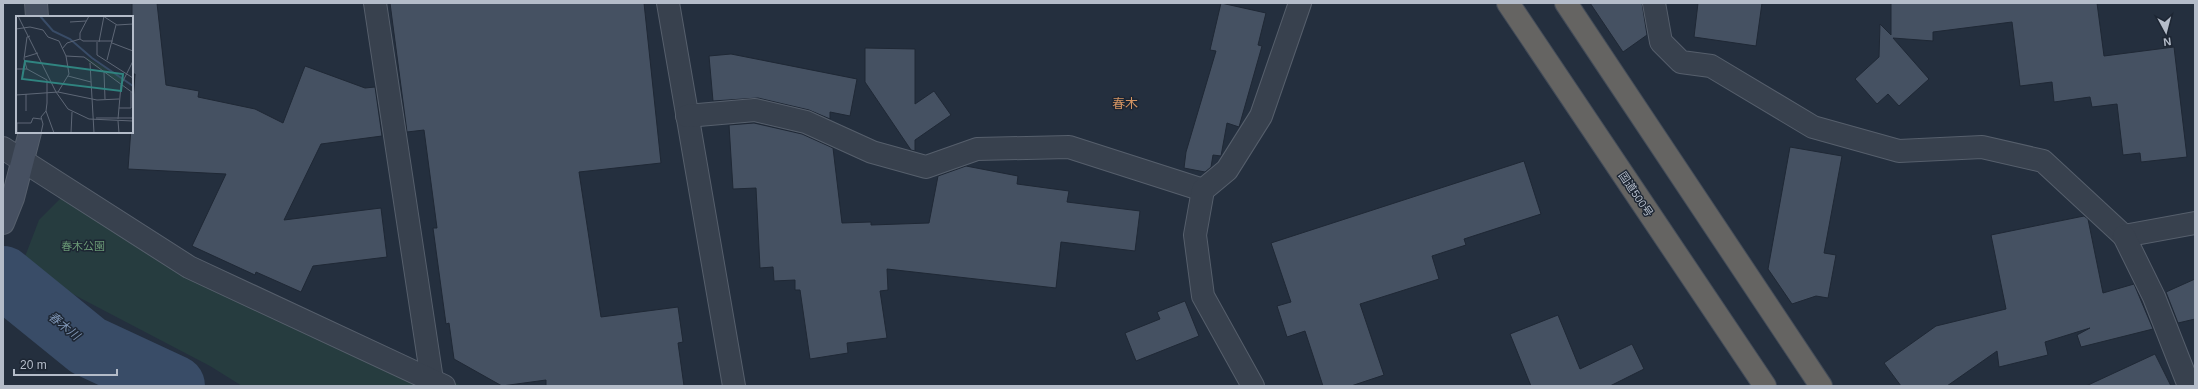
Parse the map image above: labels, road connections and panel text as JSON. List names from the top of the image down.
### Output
{
  "streets": {
    "highway": ["国道500号"]
  },
  "districts": ["春木"],
  "water": ["春木川"],
  "parks": ["春木公園"],
  "scale_bar": "20 m",
  "north": "bottom"
}
